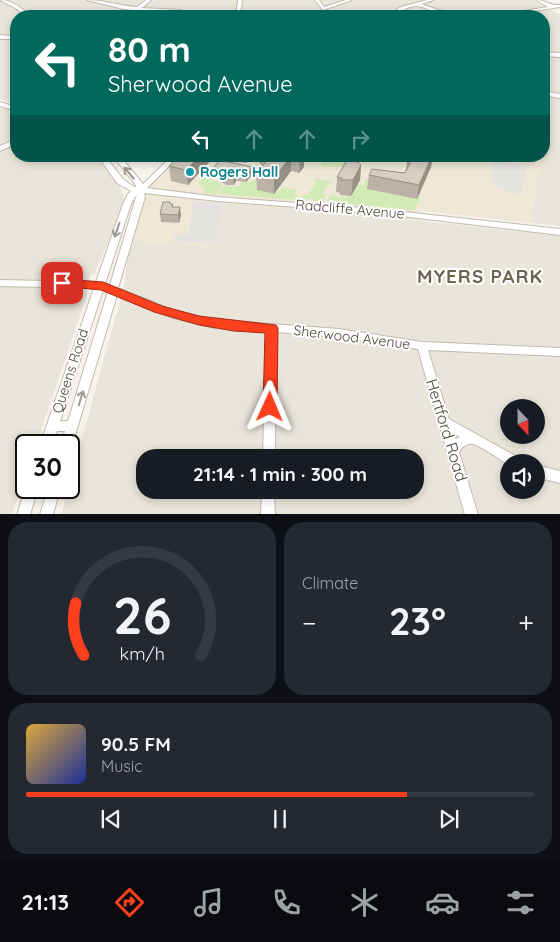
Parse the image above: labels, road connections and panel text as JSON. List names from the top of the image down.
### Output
{
  "streets": {
    "street": [
      "Radcliffe Avenue",
      "Sherwood Avenue",
      "Queens Road",
      "Hertford Road"
    ]
  },
  "crossings": [
    ["Radcliffe Avenue", "Queens Road"],
    ["Sherwood Avenue", "Queens Road"],
    ["Sherwood Avenue", "Hertford Road"]
  ],
  "districts": ["MYERS PARK"],
  "places": ["Rogers Hall"],
  "north": "bottom",
  "page": {
    "turn": ["80 m", "Sherwood Avenue"],
    "limit": "30",
    "trip": "21:14 · 1 min · 300 m",
    "tile": "Climate",
    "heat": ["−", "23°", "+"],
    "song": ["90.5 FM", "Music"],
    "tabs": "21:13",
    "gauge": ["26", "km/h"]
  }
}
